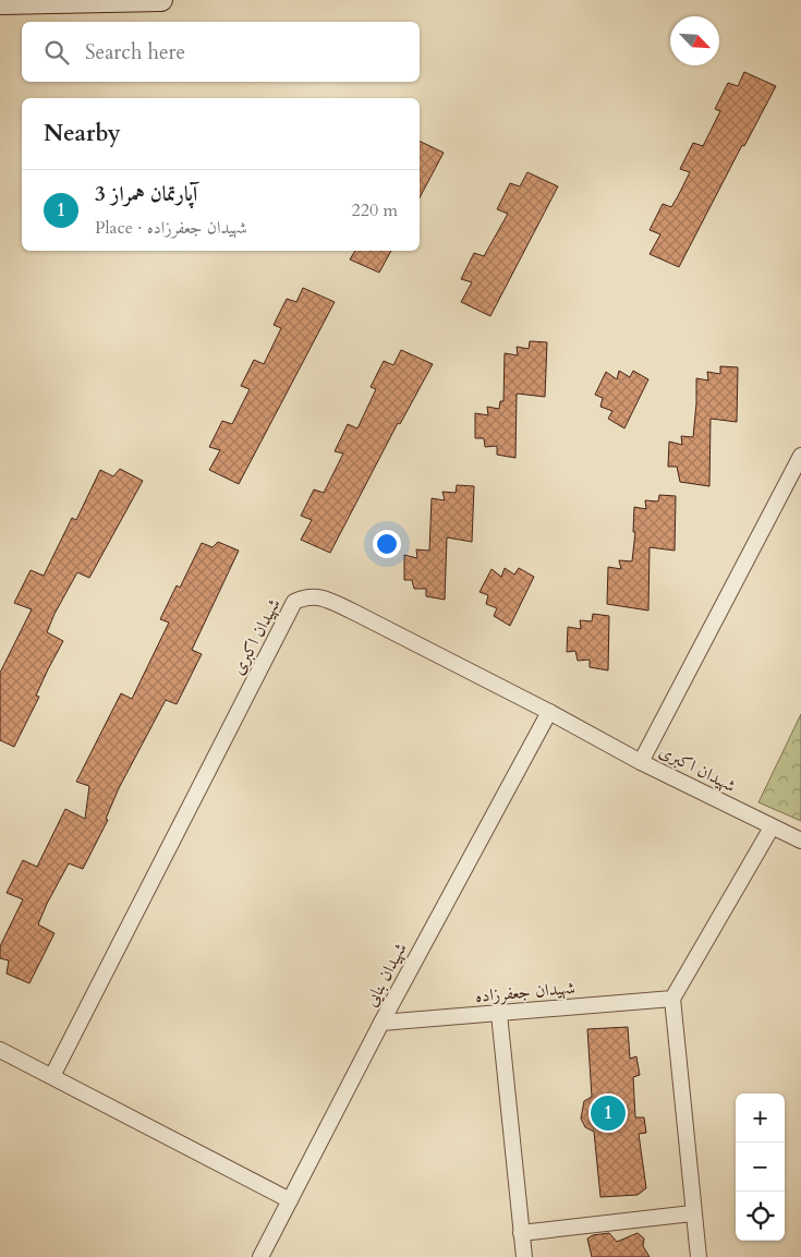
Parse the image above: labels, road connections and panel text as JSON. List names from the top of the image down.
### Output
{
  "streets": {
    "street": ["شهیدان اکبری", "شهیدان بنایی", "شهیدان جعفرزاده"]
  },
  "crossings": [
    ["شهیدان اکبری", "شهیدان بنایی"],
    ["شهیدان بنایی", "شهیدان جعفرزاده"]
  ],
  "north": "bottom right",
  "page": {
    "search": "Search here",
    "heading": "Nearby",
    "list": [
      {
        "mark": "1",
        "name": "آپارتمان همراز 3",
        "note": "Place · شهیدان جعفرزاده",
        "value": "220 m"
      }
    ],
    "map_buttons": ["+", "−"],
    "pins": "1"
  }
}
